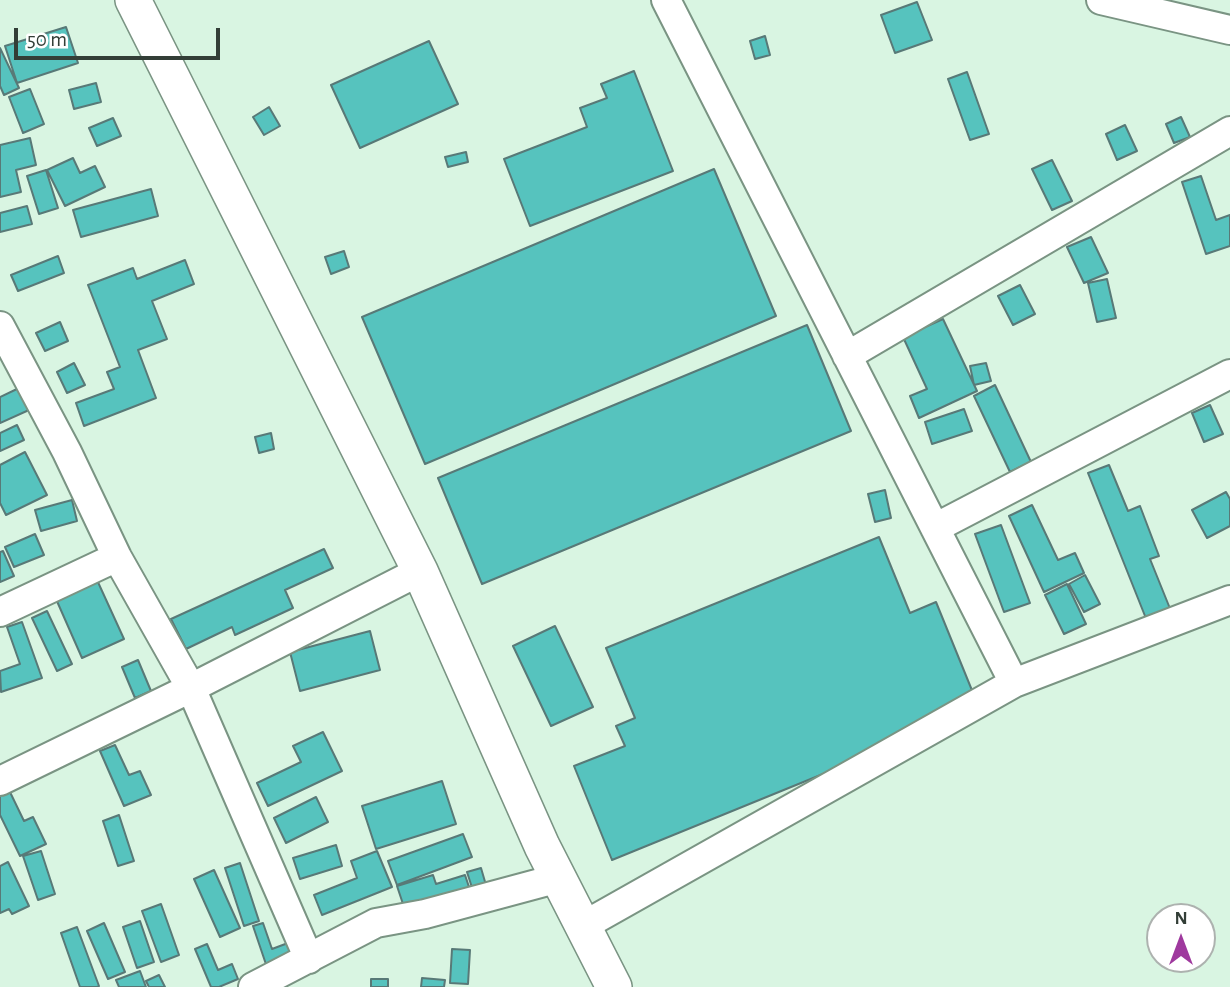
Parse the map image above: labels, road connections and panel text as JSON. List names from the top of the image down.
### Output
{
  "scale_bar": "50 m",
  "north": "top"
}
